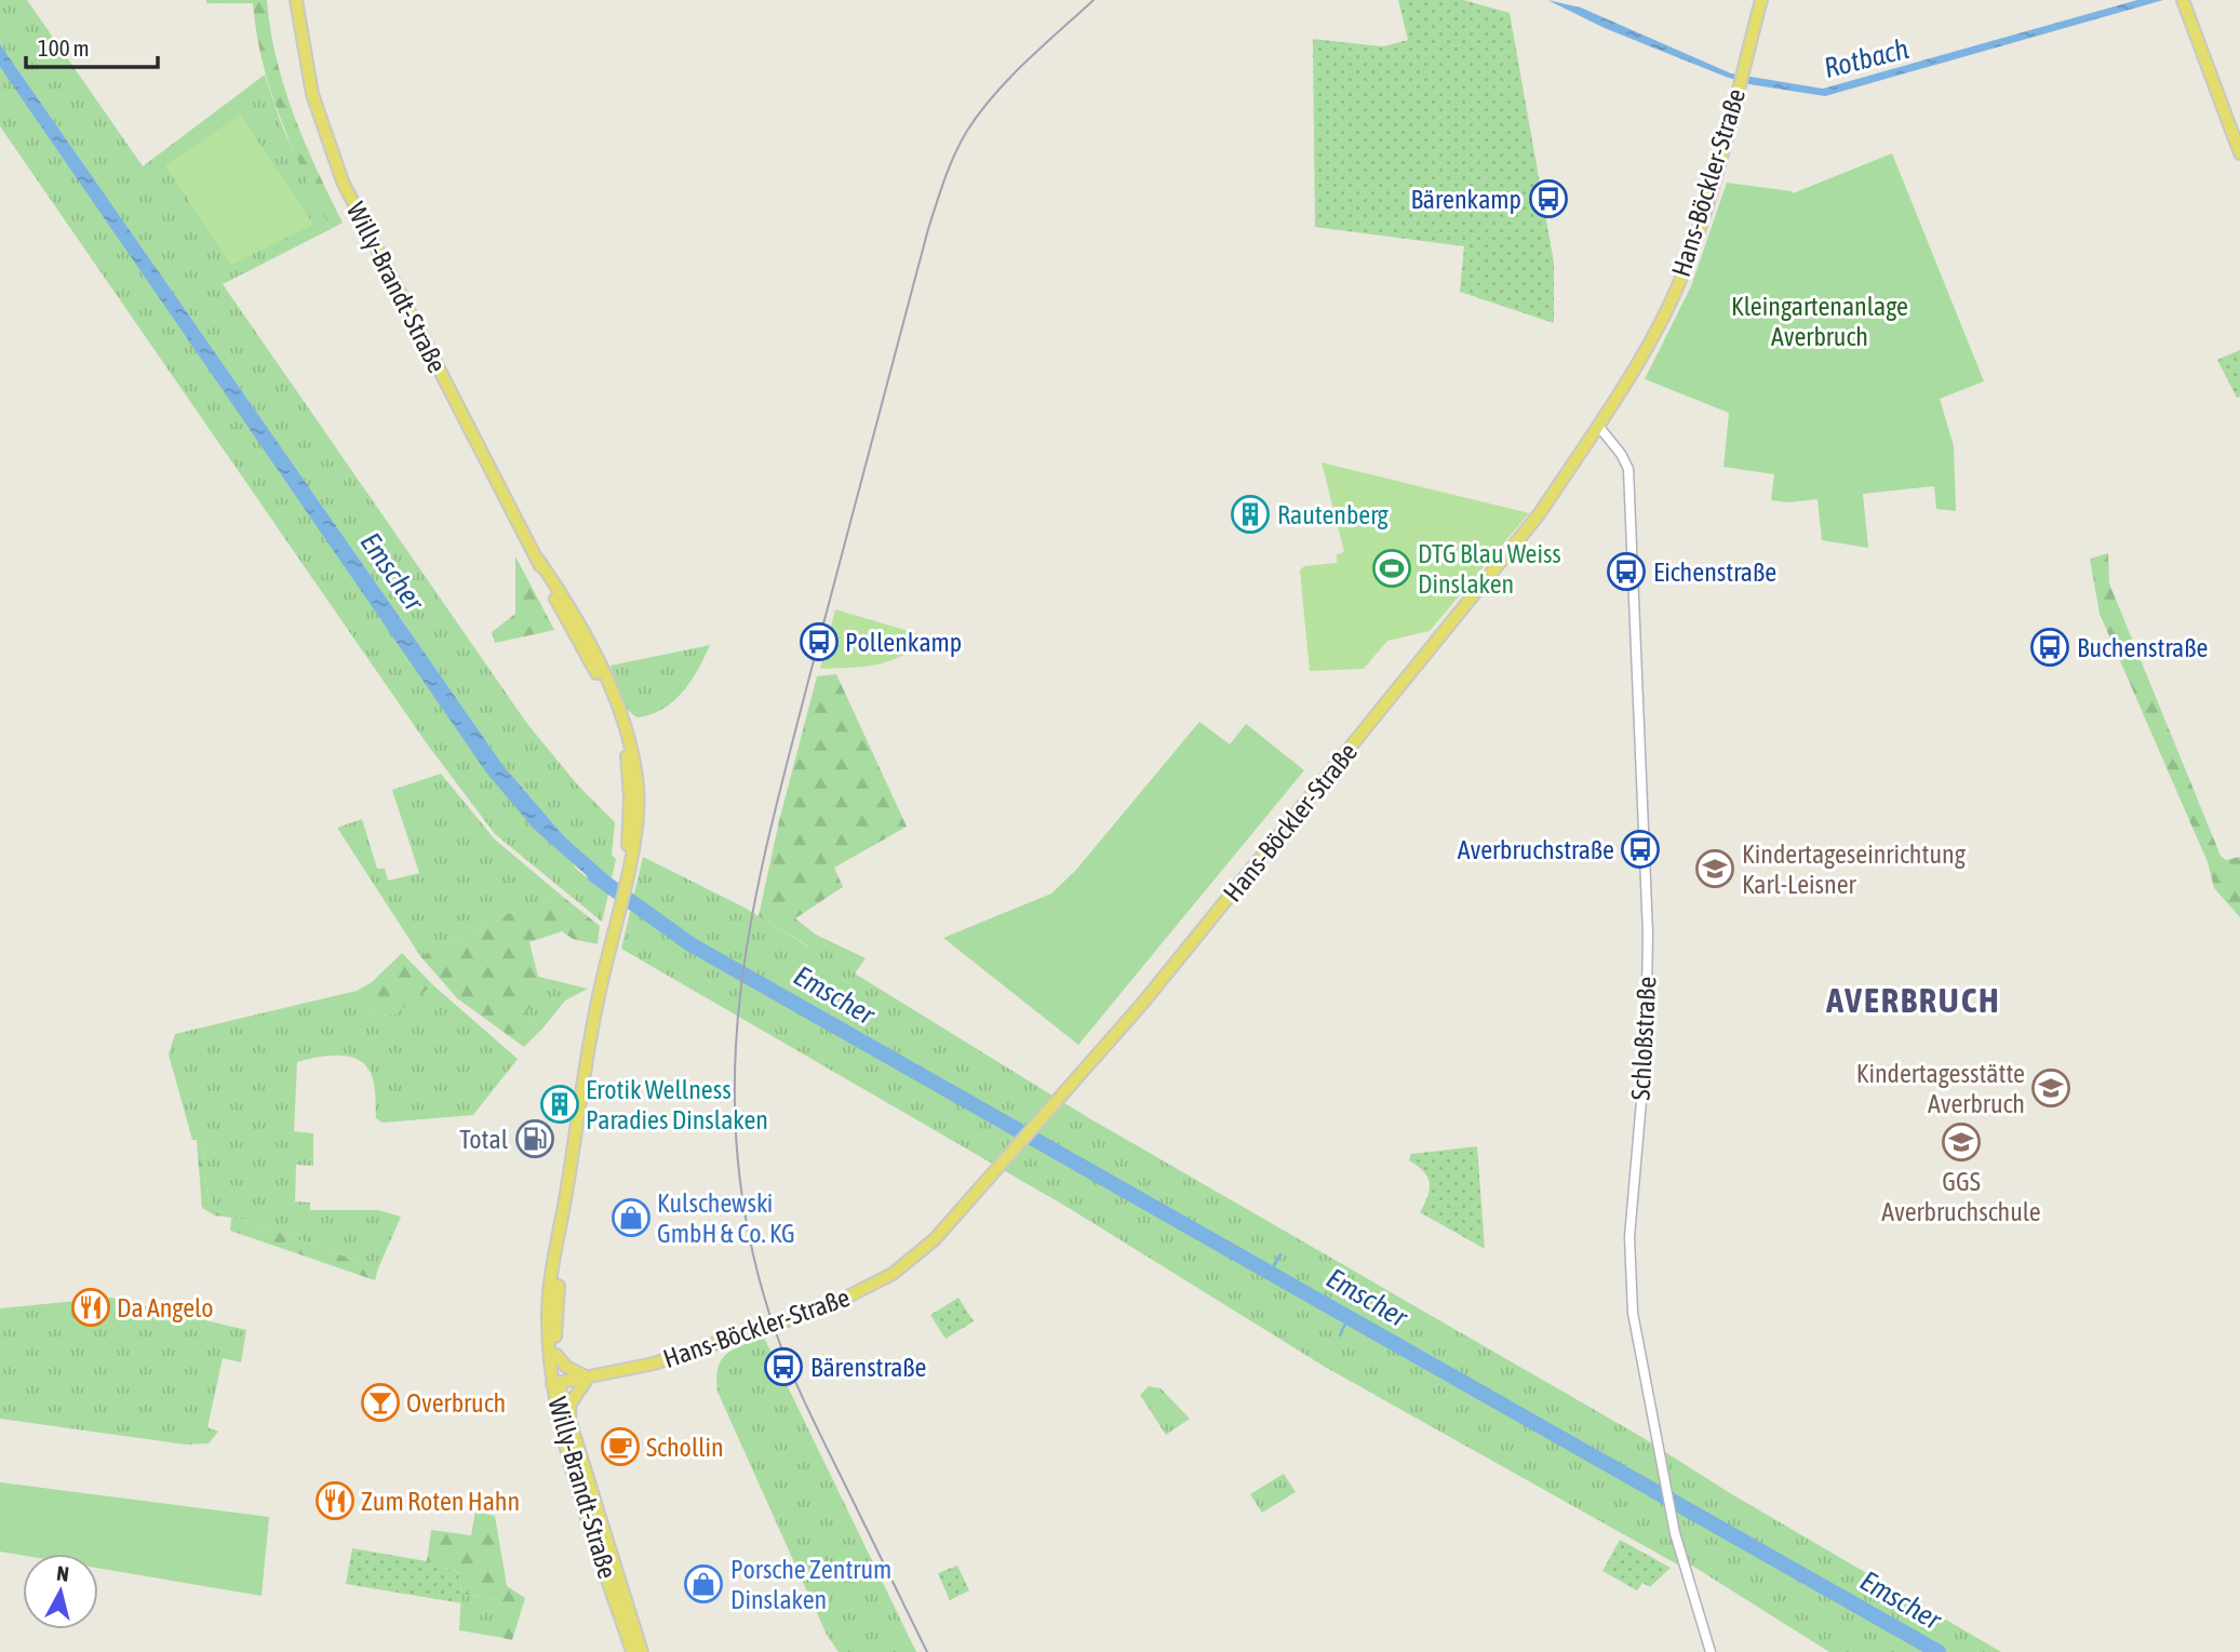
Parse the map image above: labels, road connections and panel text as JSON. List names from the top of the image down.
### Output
{
  "streets": {
    "main road": ["Hans-Böckler-Straße", "Willy-Brandt-Straße"],
    "street": ["Schloßstraße"]
  },
  "crossings": [
    ["Hans-Böckler-Straße", "Willy-Brandt-Straße"],
    ["Hans-Böckler-Straße", "Schloßstraße"]
  ],
  "districts": ["AVERBRUCH"],
  "water": ["Rotbach", "Emscher"],
  "parks": ["Kleingartenanlage Averbruch"],
  "places": {
    "bus stop": [
      "Bärenkamp",
      "Eichenstraße",
      "Pollenkamp",
      "Buchenstraße",
      "Averbruchstraße",
      "Bärenstraße"
    ],
    "building": ["Rautenberg", "Erotik Wellness Paradies Dinslaken"],
    "sports": ["DTG Blau Weiss Dinslaken"],
    "school or university": ["Kindertageseinrichtung Karl-Leisner", "Kindertagesstätte Averbruch", "GGS Averbruchschule"],
    "fuel station": ["Total"],
    "shop": ["Kulschewski GmbH & Co. KG", "Porsche Zentrum Dinslaken"],
    "restaurant": ["Da Angelo", "Zum Roten Hahn"],
    "bar": ["Overbruch"],
    "cafe": ["Schollin"]
  },
  "scale_bar": "100 m",
  "north": "top"
}
